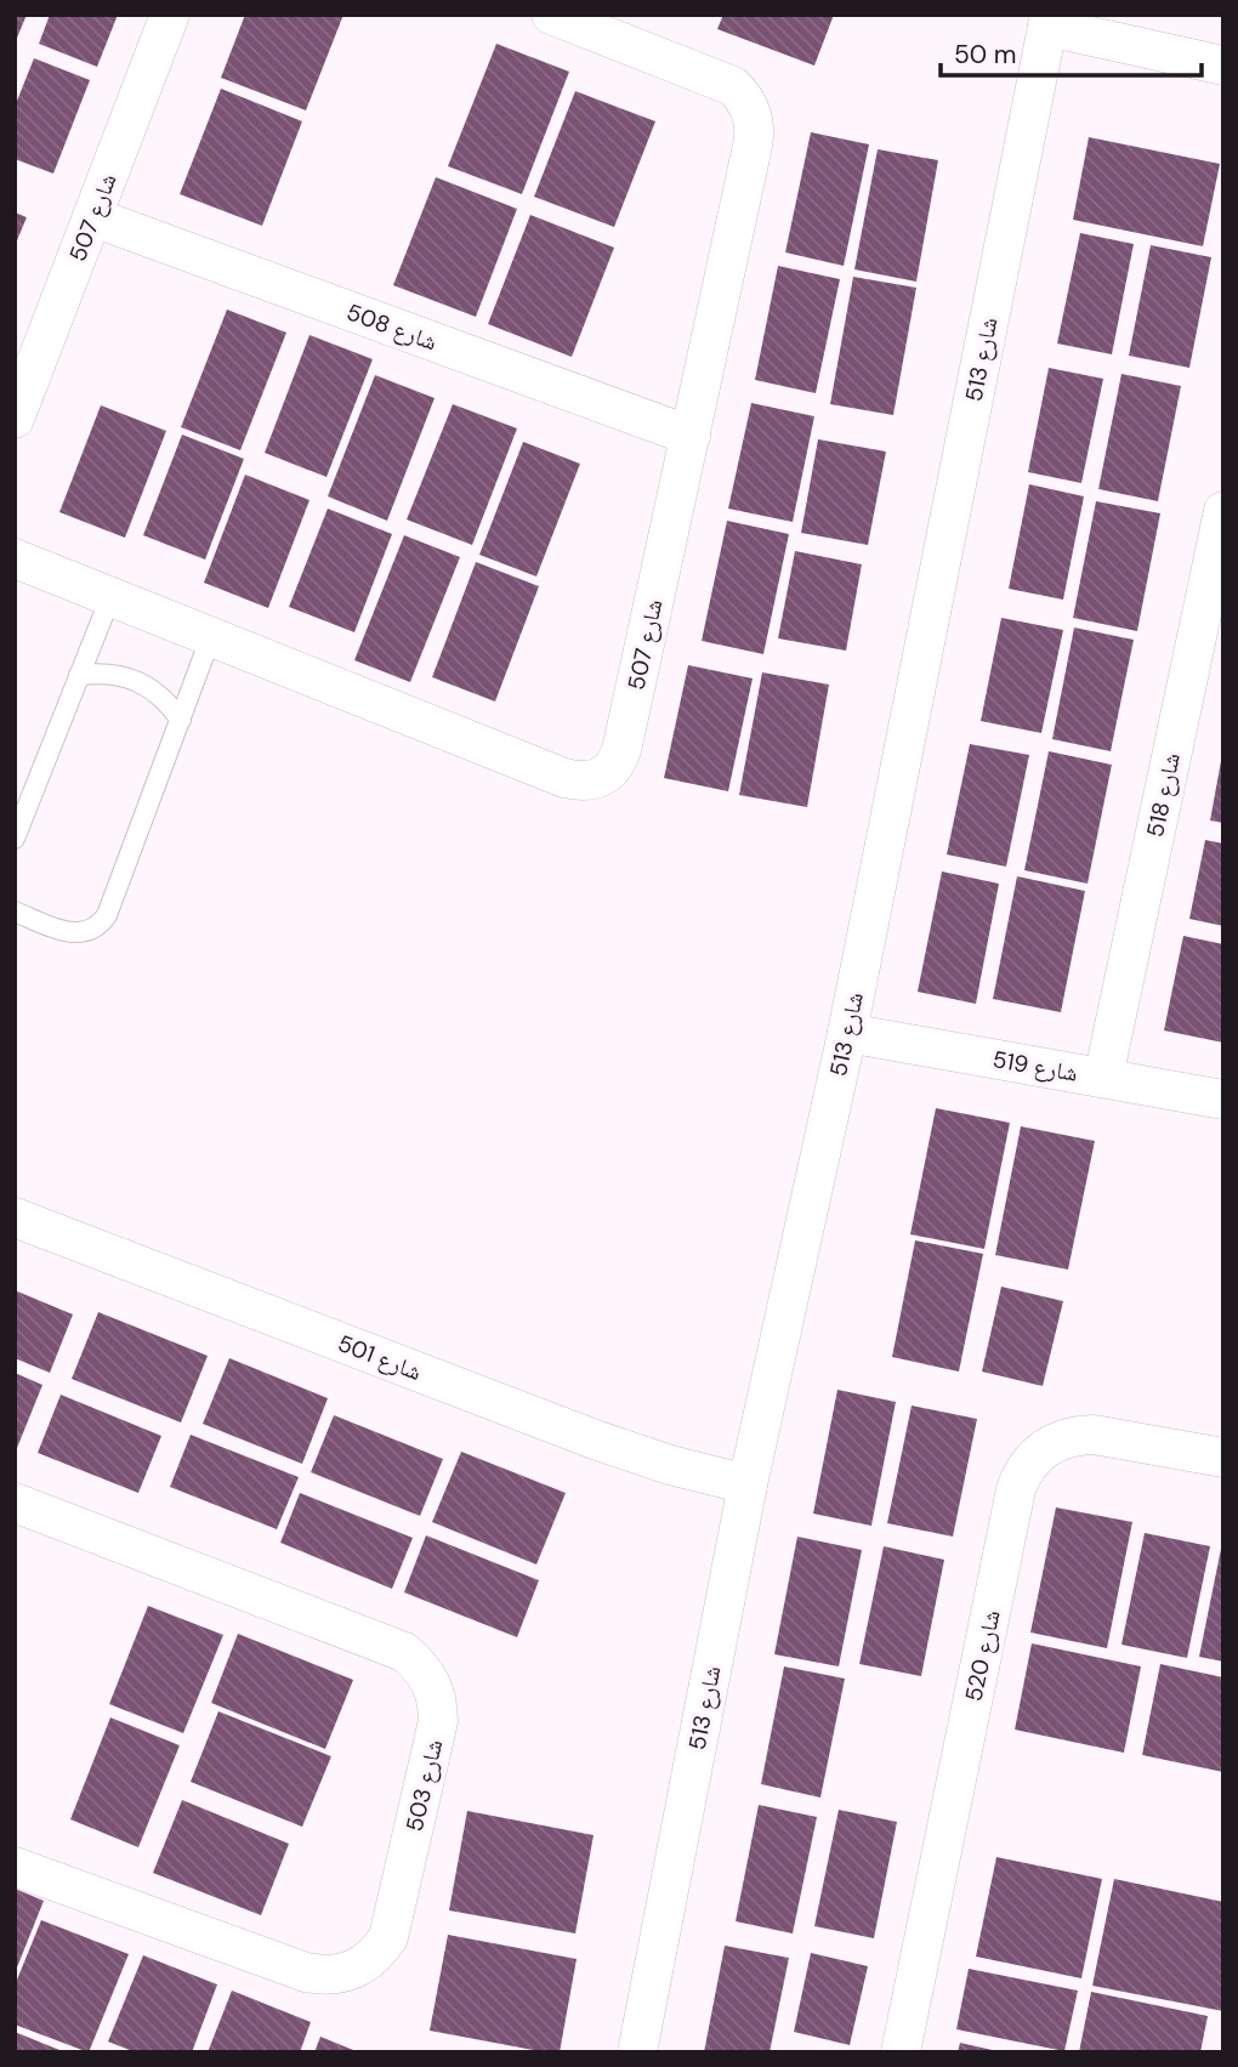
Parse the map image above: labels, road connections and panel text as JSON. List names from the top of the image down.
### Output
{
  "streets": {
    "street": [
      "شارع 507",
      "شارع 508",
      "شارع 513",
      "شارع 518",
      "شارع 519",
      "شارع 501",
      "شارع 520",
      "شارع 503"
    ]
  },
  "crossings": [
    ["شارع 507", "شارع 508"],
    ["شارع 513", "شارع 519"],
    ["شارع 513", "شارع 501"],
    ["شارع 518", "شارع 519"]
  ],
  "scale_bar": "50 m"
}
